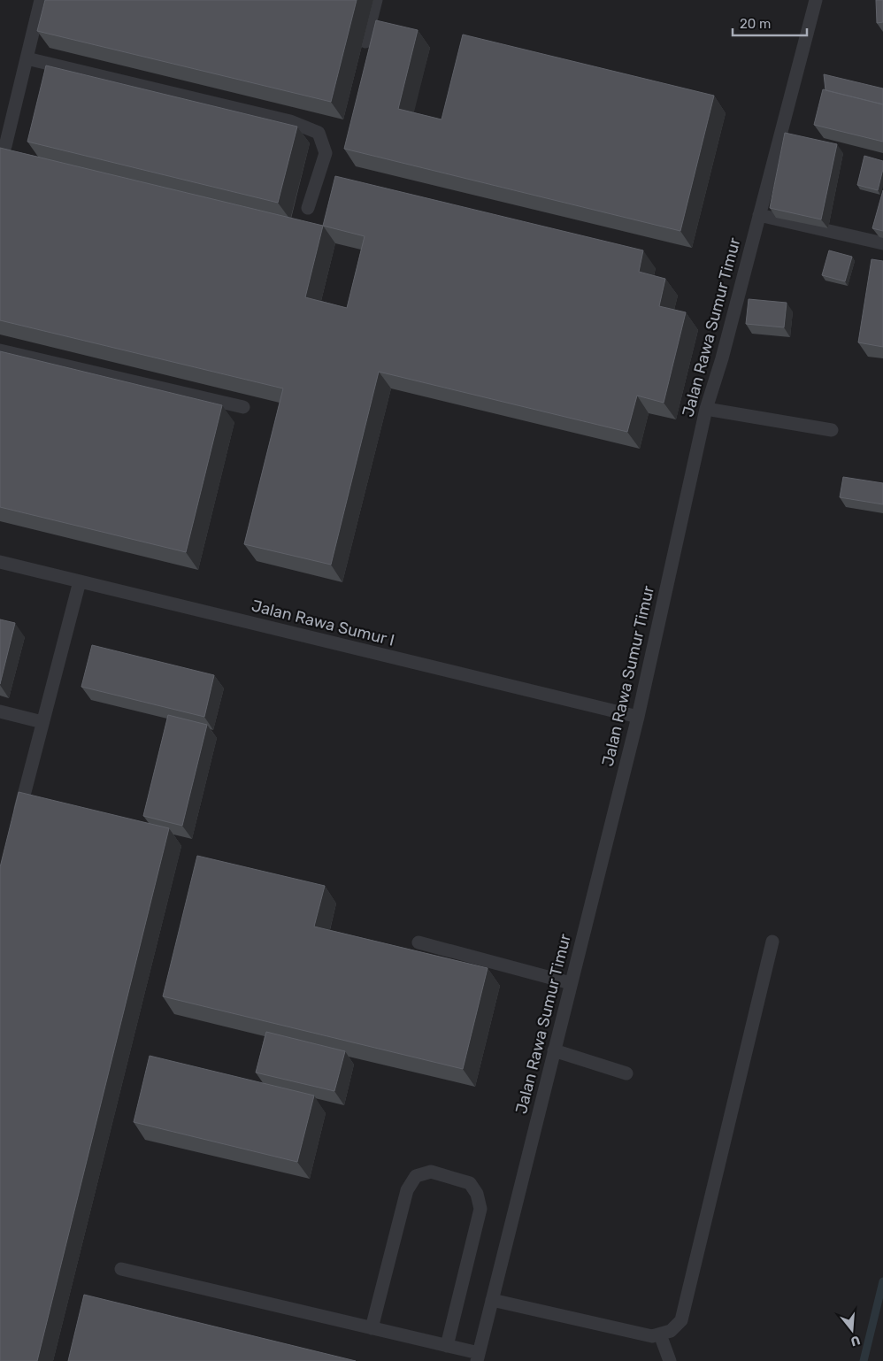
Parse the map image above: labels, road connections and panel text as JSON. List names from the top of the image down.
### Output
{
  "streets": {
    "lane": ["Jalan Rawa Sumur Timur", "Jalan Rawa Sumur I"]
  },
  "crossings": [
    ["Jalan Rawa Sumur Timur", "Jalan Rawa Sumur I"]
  ],
  "scale_bar": "20 m",
  "north": "bottom"
}
